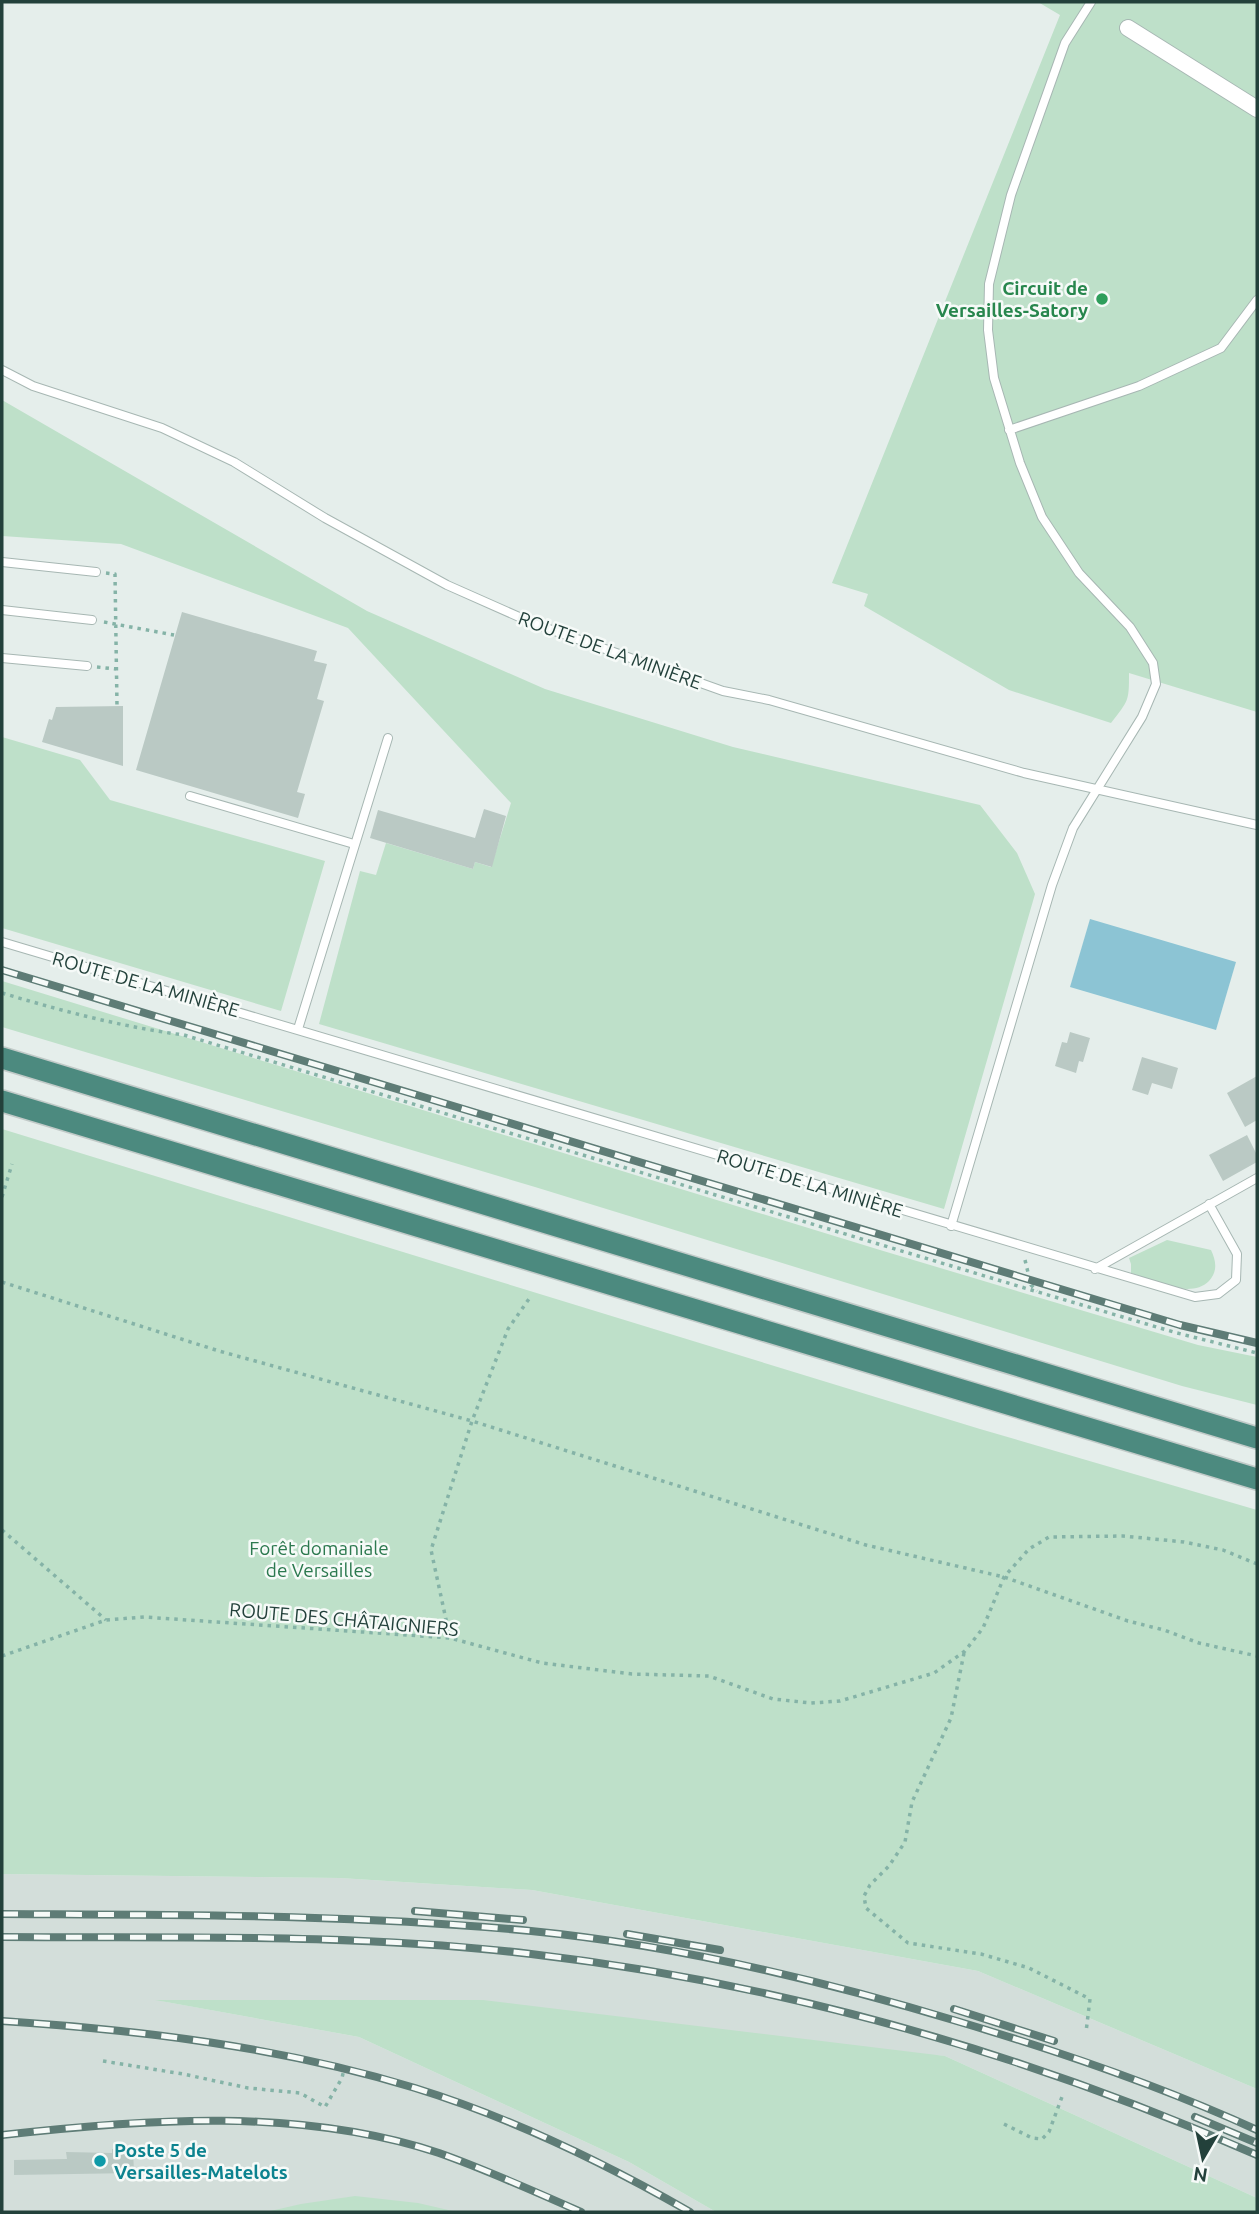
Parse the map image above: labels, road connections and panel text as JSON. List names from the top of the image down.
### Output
{
  "streets": {
    "lane": ["ROUTE DE LA MINIÈRE"],
    "path": ["ROUTE DES CHÂTAIGNIERS"]
  },
  "parks": ["Forêt domaniale de Versailles"],
  "places": ["Circuit de Versailles-Satory", "Poste 5 de Versailles-Matelots"],
  "north": "bottom"
}
